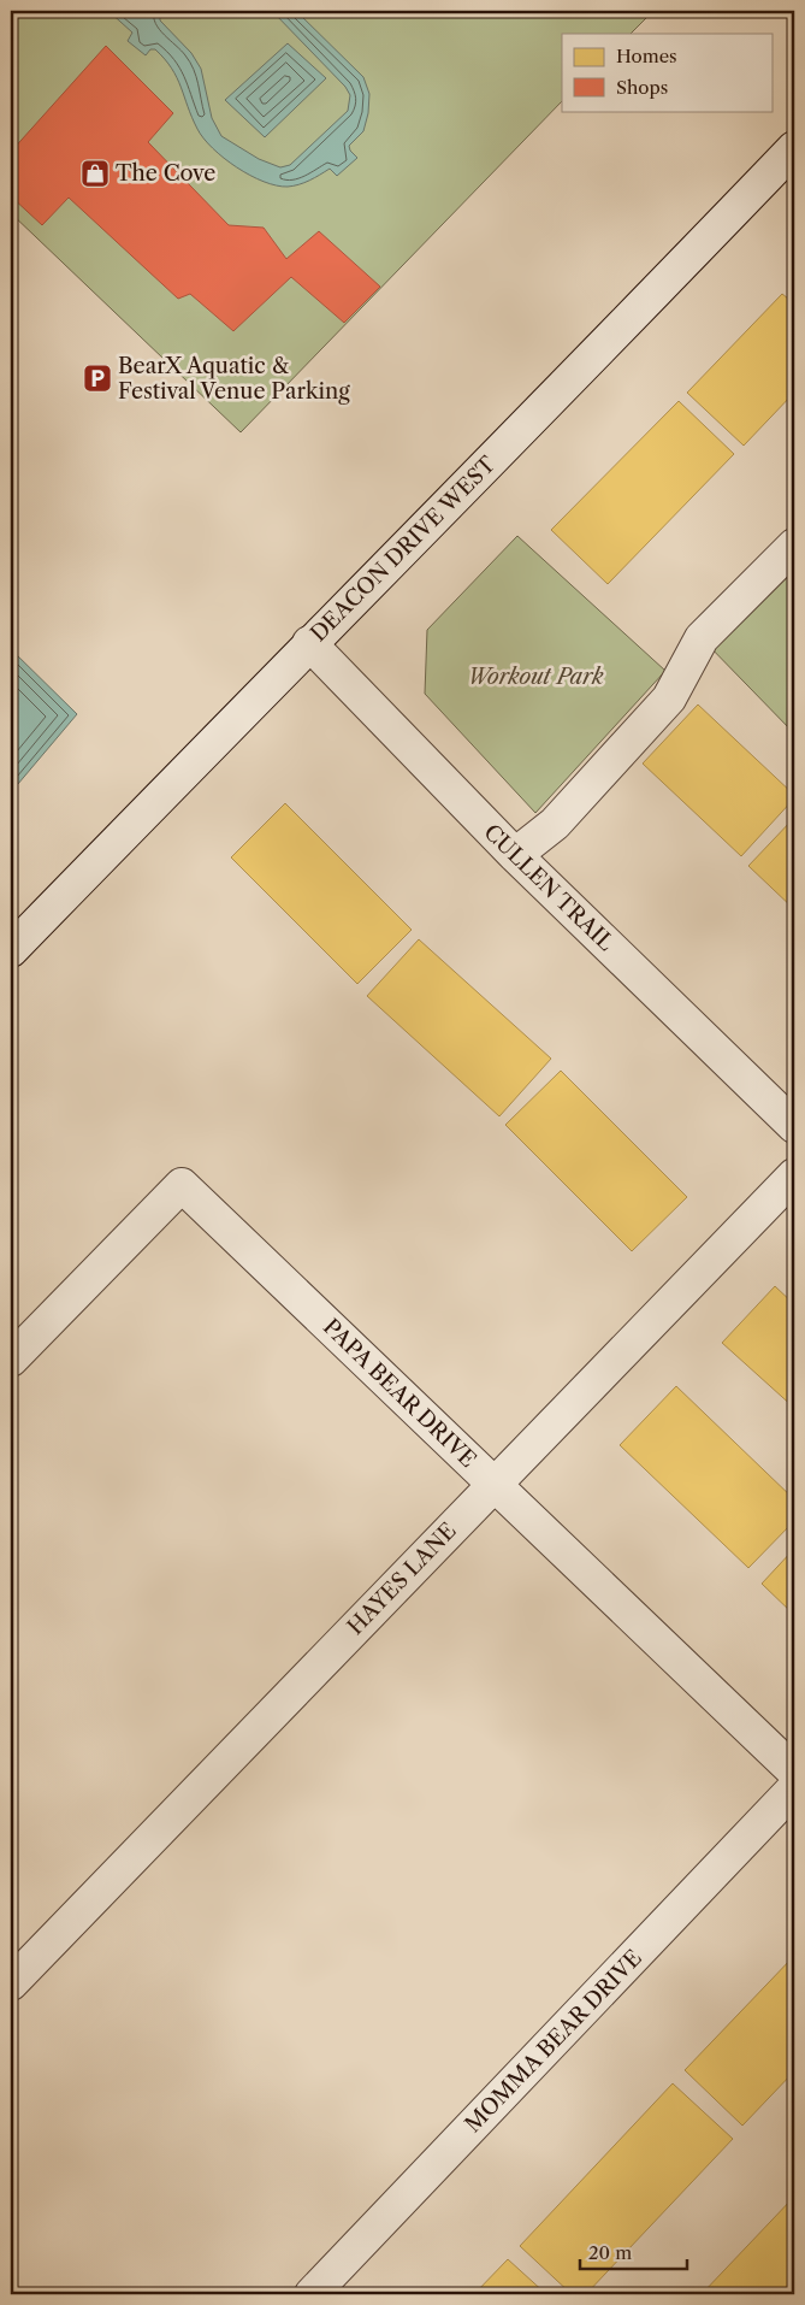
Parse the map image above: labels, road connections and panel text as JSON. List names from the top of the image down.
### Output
{
  "streets": {
    "street": [
      "DEACON DRIVE WEST",
      "CULLEN TRAIL",
      "PAPA BEAR DRIVE",
      "HAYES LANE",
      "MOMMA BEAR DRIVE"
    ]
  },
  "crossings": [
    ["DEACON DRIVE WEST", "CULLEN TRAIL"],
    ["PAPA BEAR DRIVE", "HAYES LANE"]
  ],
  "parks": ["Workout Park"],
  "places": {
    "shop": ["The Cove"],
    "parking": ["BearX Aquatic & Festival Venue Parking"]
  },
  "legend": ["Homes", "Shops"],
  "scale_bar": "20 m"
}
